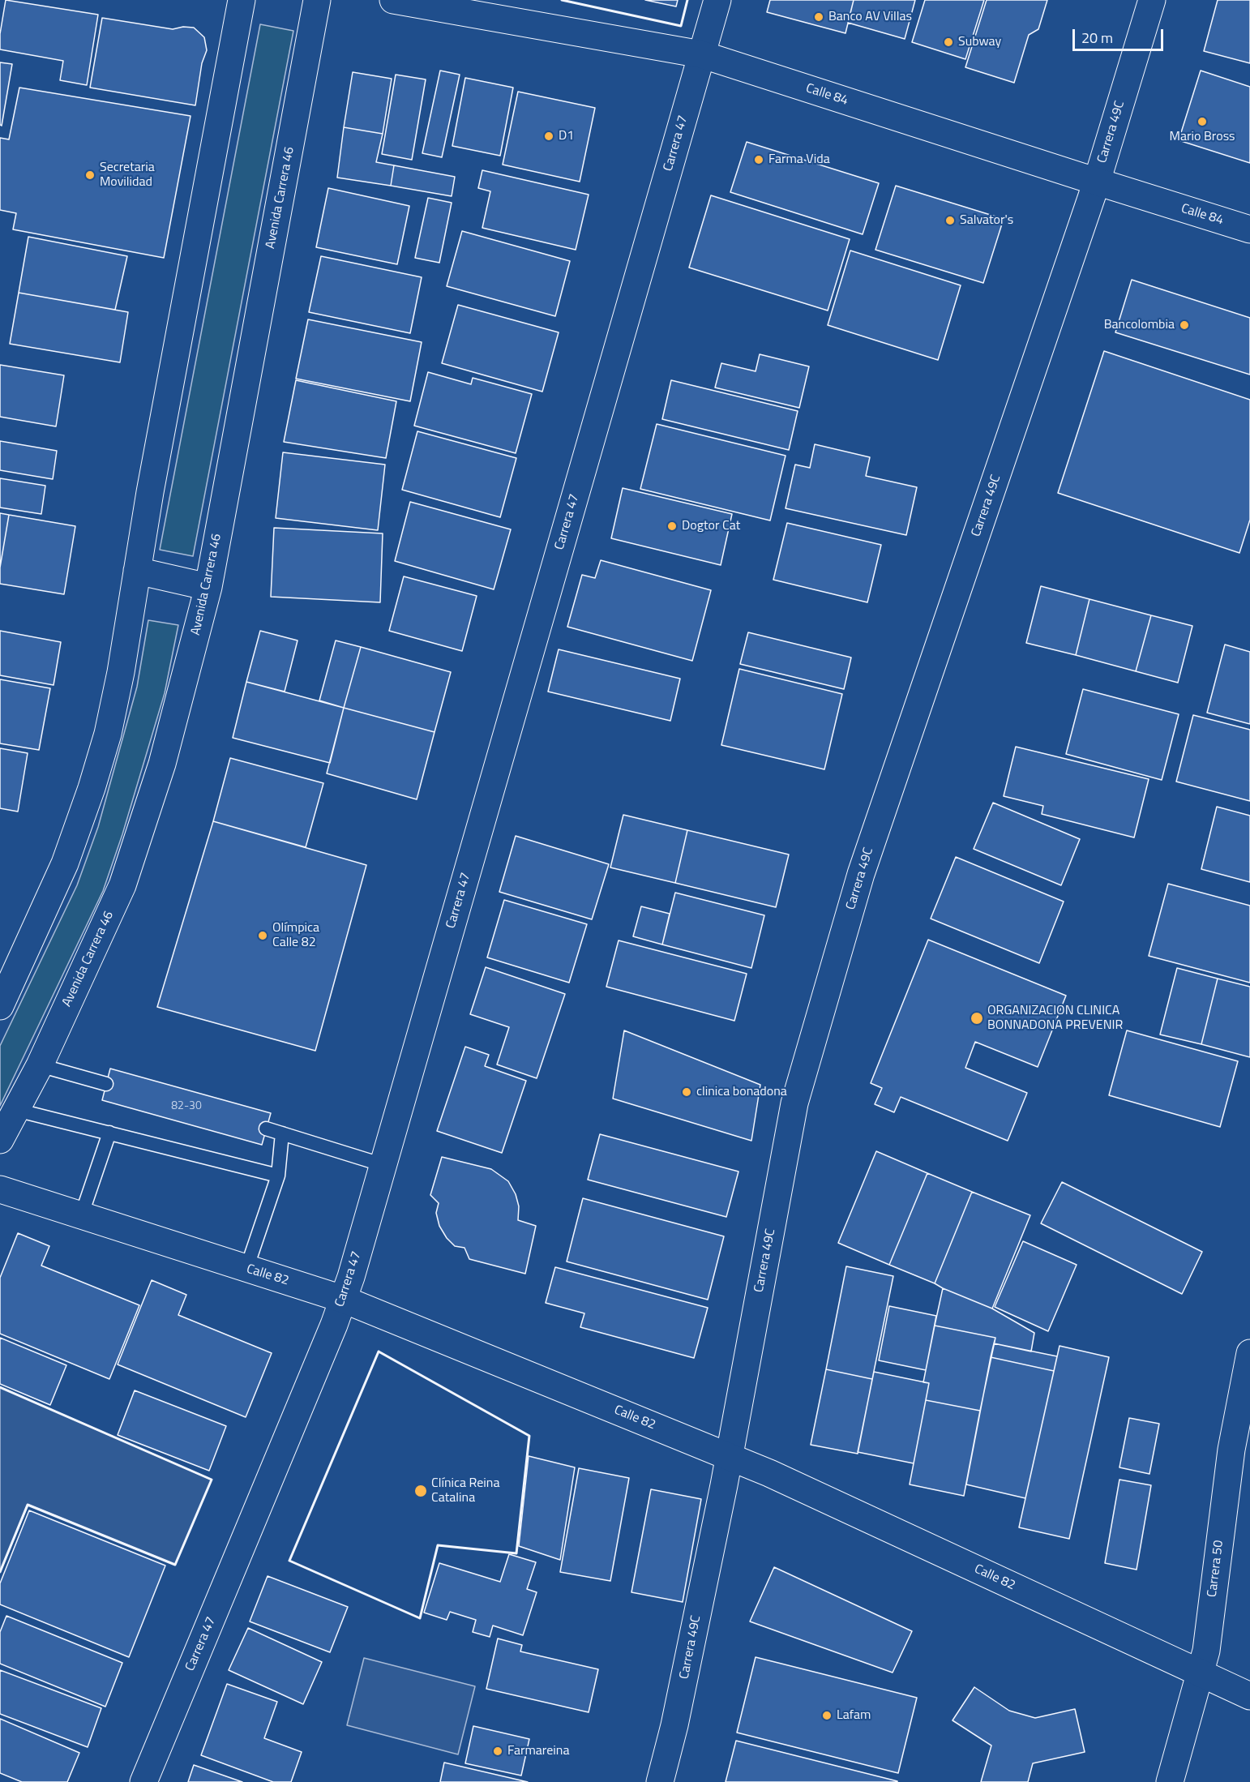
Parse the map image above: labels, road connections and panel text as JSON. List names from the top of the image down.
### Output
{
  "streets": {
    "street": [
      "Calle 84",
      "Carrera 49C",
      "Carrera 47",
      "Avenida Carrera 46",
      "Calle 82",
      "Carrera 50"
    ]
  },
  "crossings": [
    ["Calle 84", "Carrera 49C"],
    ["Calle 84", "Carrera 47"],
    ["Carrera 49C", "Calle 82"],
    ["Carrera 47", "Calle 82"],
    ["Calle 82", "Carrera 50"]
  ],
  "places": [
    "Banco AV Villas",
    "Subway",
    "Mario Bross",
    "D1",
    "Farma Vida",
    "Secretaria Movilidad",
    "Salvator's",
    "Bancolombia",
    "Dogtor Cat",
    "Olímpica Calle 82",
    "ORGANIZACION CLINICA BONNADONA PREVENIR",
    "clinica bonadona",
    "Clínica Reina Catalina",
    "Lafam",
    "Farmareina"
  ],
  "house_numbers": ["82-30"],
  "scale_bar": "20 m"
}
